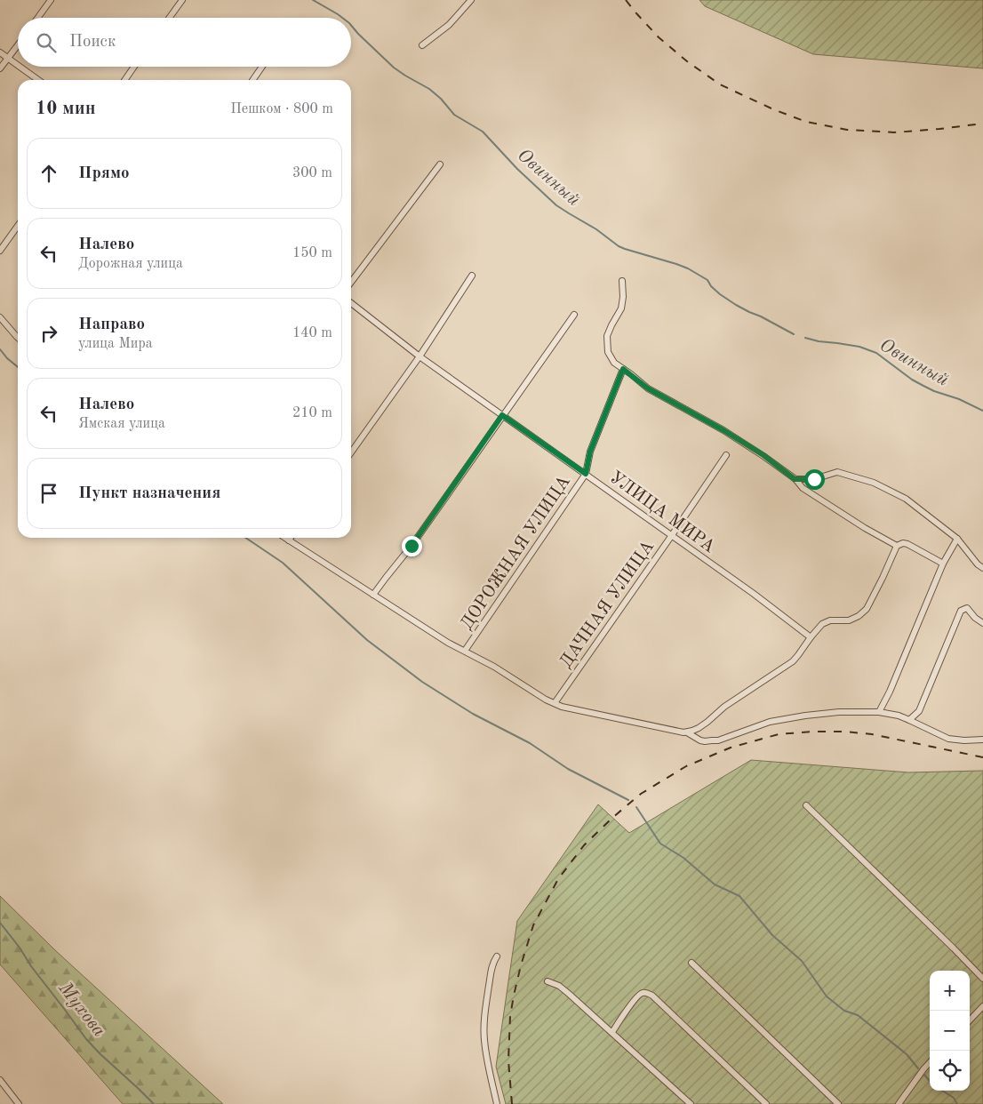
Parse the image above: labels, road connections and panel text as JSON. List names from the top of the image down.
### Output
{
  "streets": {
    "street": ["УЛИЦА МИРА", "ДОРОЖНАЯ УЛИЦА", "ДАЧНАЯ УЛИЦА"]
  },
  "crossings": [
    ["УЛИЦА МИРА", "ДОРОЖНАЯ УЛИЦА"],
    ["УЛИЦА МИРА", "ДАЧНАЯ УЛИЦА"]
  ],
  "water": ["Овинный", "Мухова"],
  "page": {
    "search": "Поиск",
    "heading": ["10 мин", "Пешком · 800 m"],
    "list": [
      ["Прямо", "300 m"],
      ["Налево", "Дорожная улица", "150 m"],
      ["Направо", "улица Мира", "140 m"],
      ["Налево", "Ямская улица", "210 m"],
      "Пункт назначения"
    ],
    "map_buttons": ["+", "−"]
  }
}
